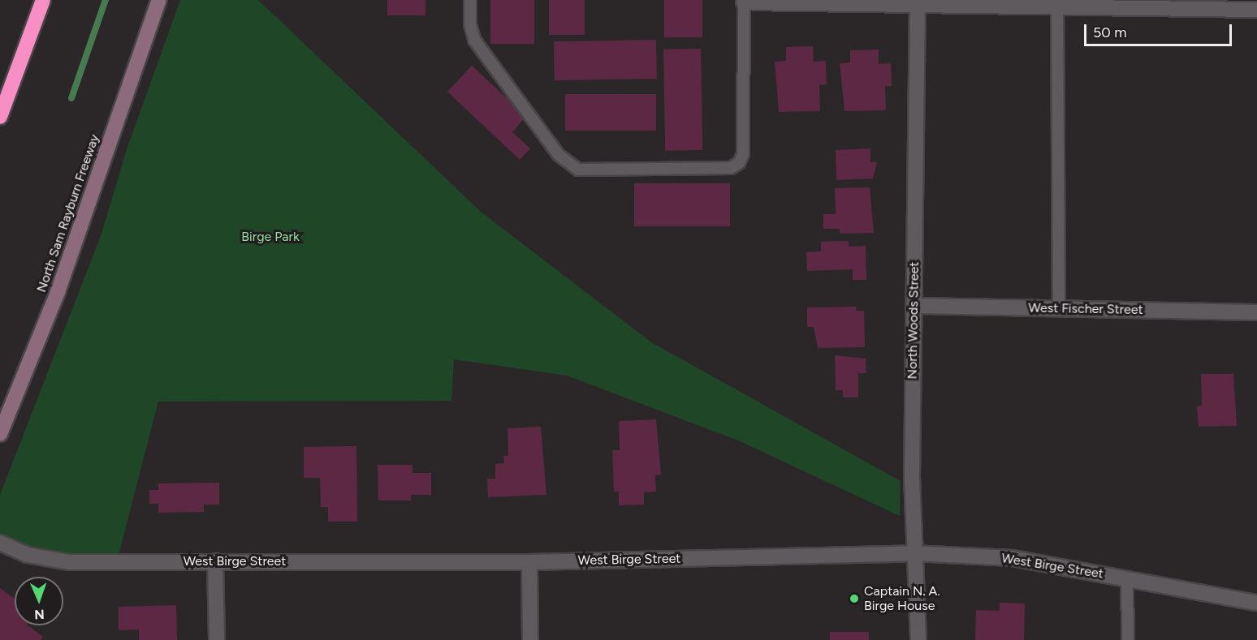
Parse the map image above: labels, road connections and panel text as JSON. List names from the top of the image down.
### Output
{
  "streets": {
    "main road": ["North Sam Rayburn Freeway"],
    "street": ["West Fischer Street", "North Woods Street", "West Birge Street"]
  },
  "crossings": [
    ["West Fischer Street", "North Woods Street"],
    ["North Woods Street", "West Birge Street"]
  ],
  "parks": ["Birge Park"],
  "places": ["Captain N. A. Birge House"],
  "scale_bar": "50 m",
  "north": "bottom"
}
